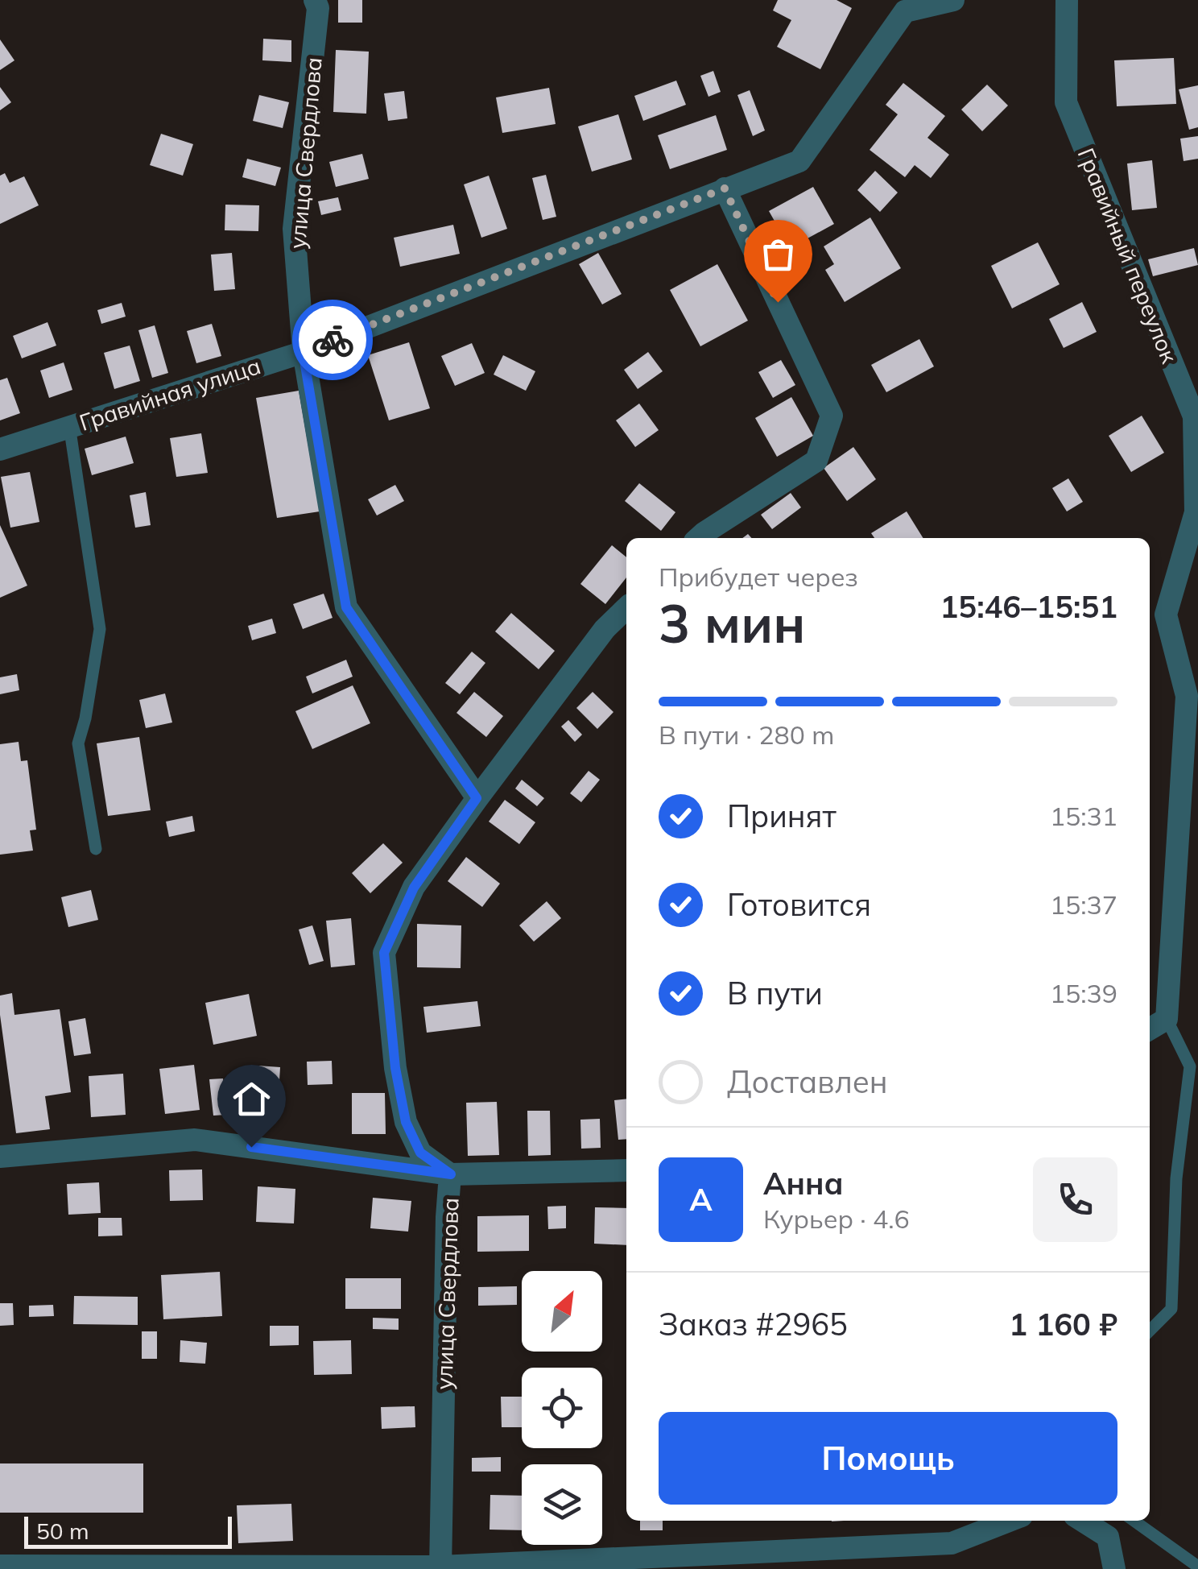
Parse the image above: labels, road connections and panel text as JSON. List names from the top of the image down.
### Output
{
  "streets": {
    "street": ["улица Свердлова", "Гравийный переулок", "Гравийная улица"]
  },
  "crossings": [
    ["улица Свердлова", "Гравийная улица"]
  ],
  "scale_bar": "50 m",
  "north": "top right",
  "page": {
    "heading": ["3 мин", "Прибудет через", "15:46–15:51"],
    "panel": [
      "Анна",
      "Курьер · 4.6",
      "Заказ #2965",
      "1 160 ₽"
    ],
    "bar": "В пути · 280 m",
    "list": [
      ["Принят", "15:31"],
      ["Готовится", "15:37"],
      ["В пути", "15:39"],
      "Доставлен"
    ],
    "round": "А",
    "buttons": "Помощь",
    "scale": "50 m"
  }
}
